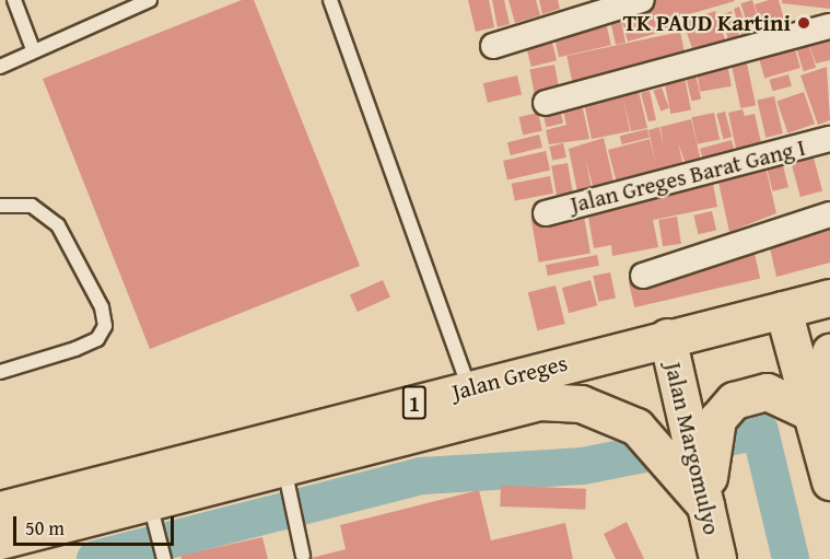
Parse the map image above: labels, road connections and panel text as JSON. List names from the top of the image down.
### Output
{
  "streets": {
    "highway": ["Jalan Greges", "1", "Jalan Margomulyo"],
    "street": ["Jalan Greges Barat Gang I"]
  },
  "crossings": [
    ["Jalan Greges", "Jalan Margomulyo"],
    ["1", "Jalan Margomulyo"]
  ],
  "places": ["TK PAUD Kartini"],
  "scale_bar": "50 m"
}
